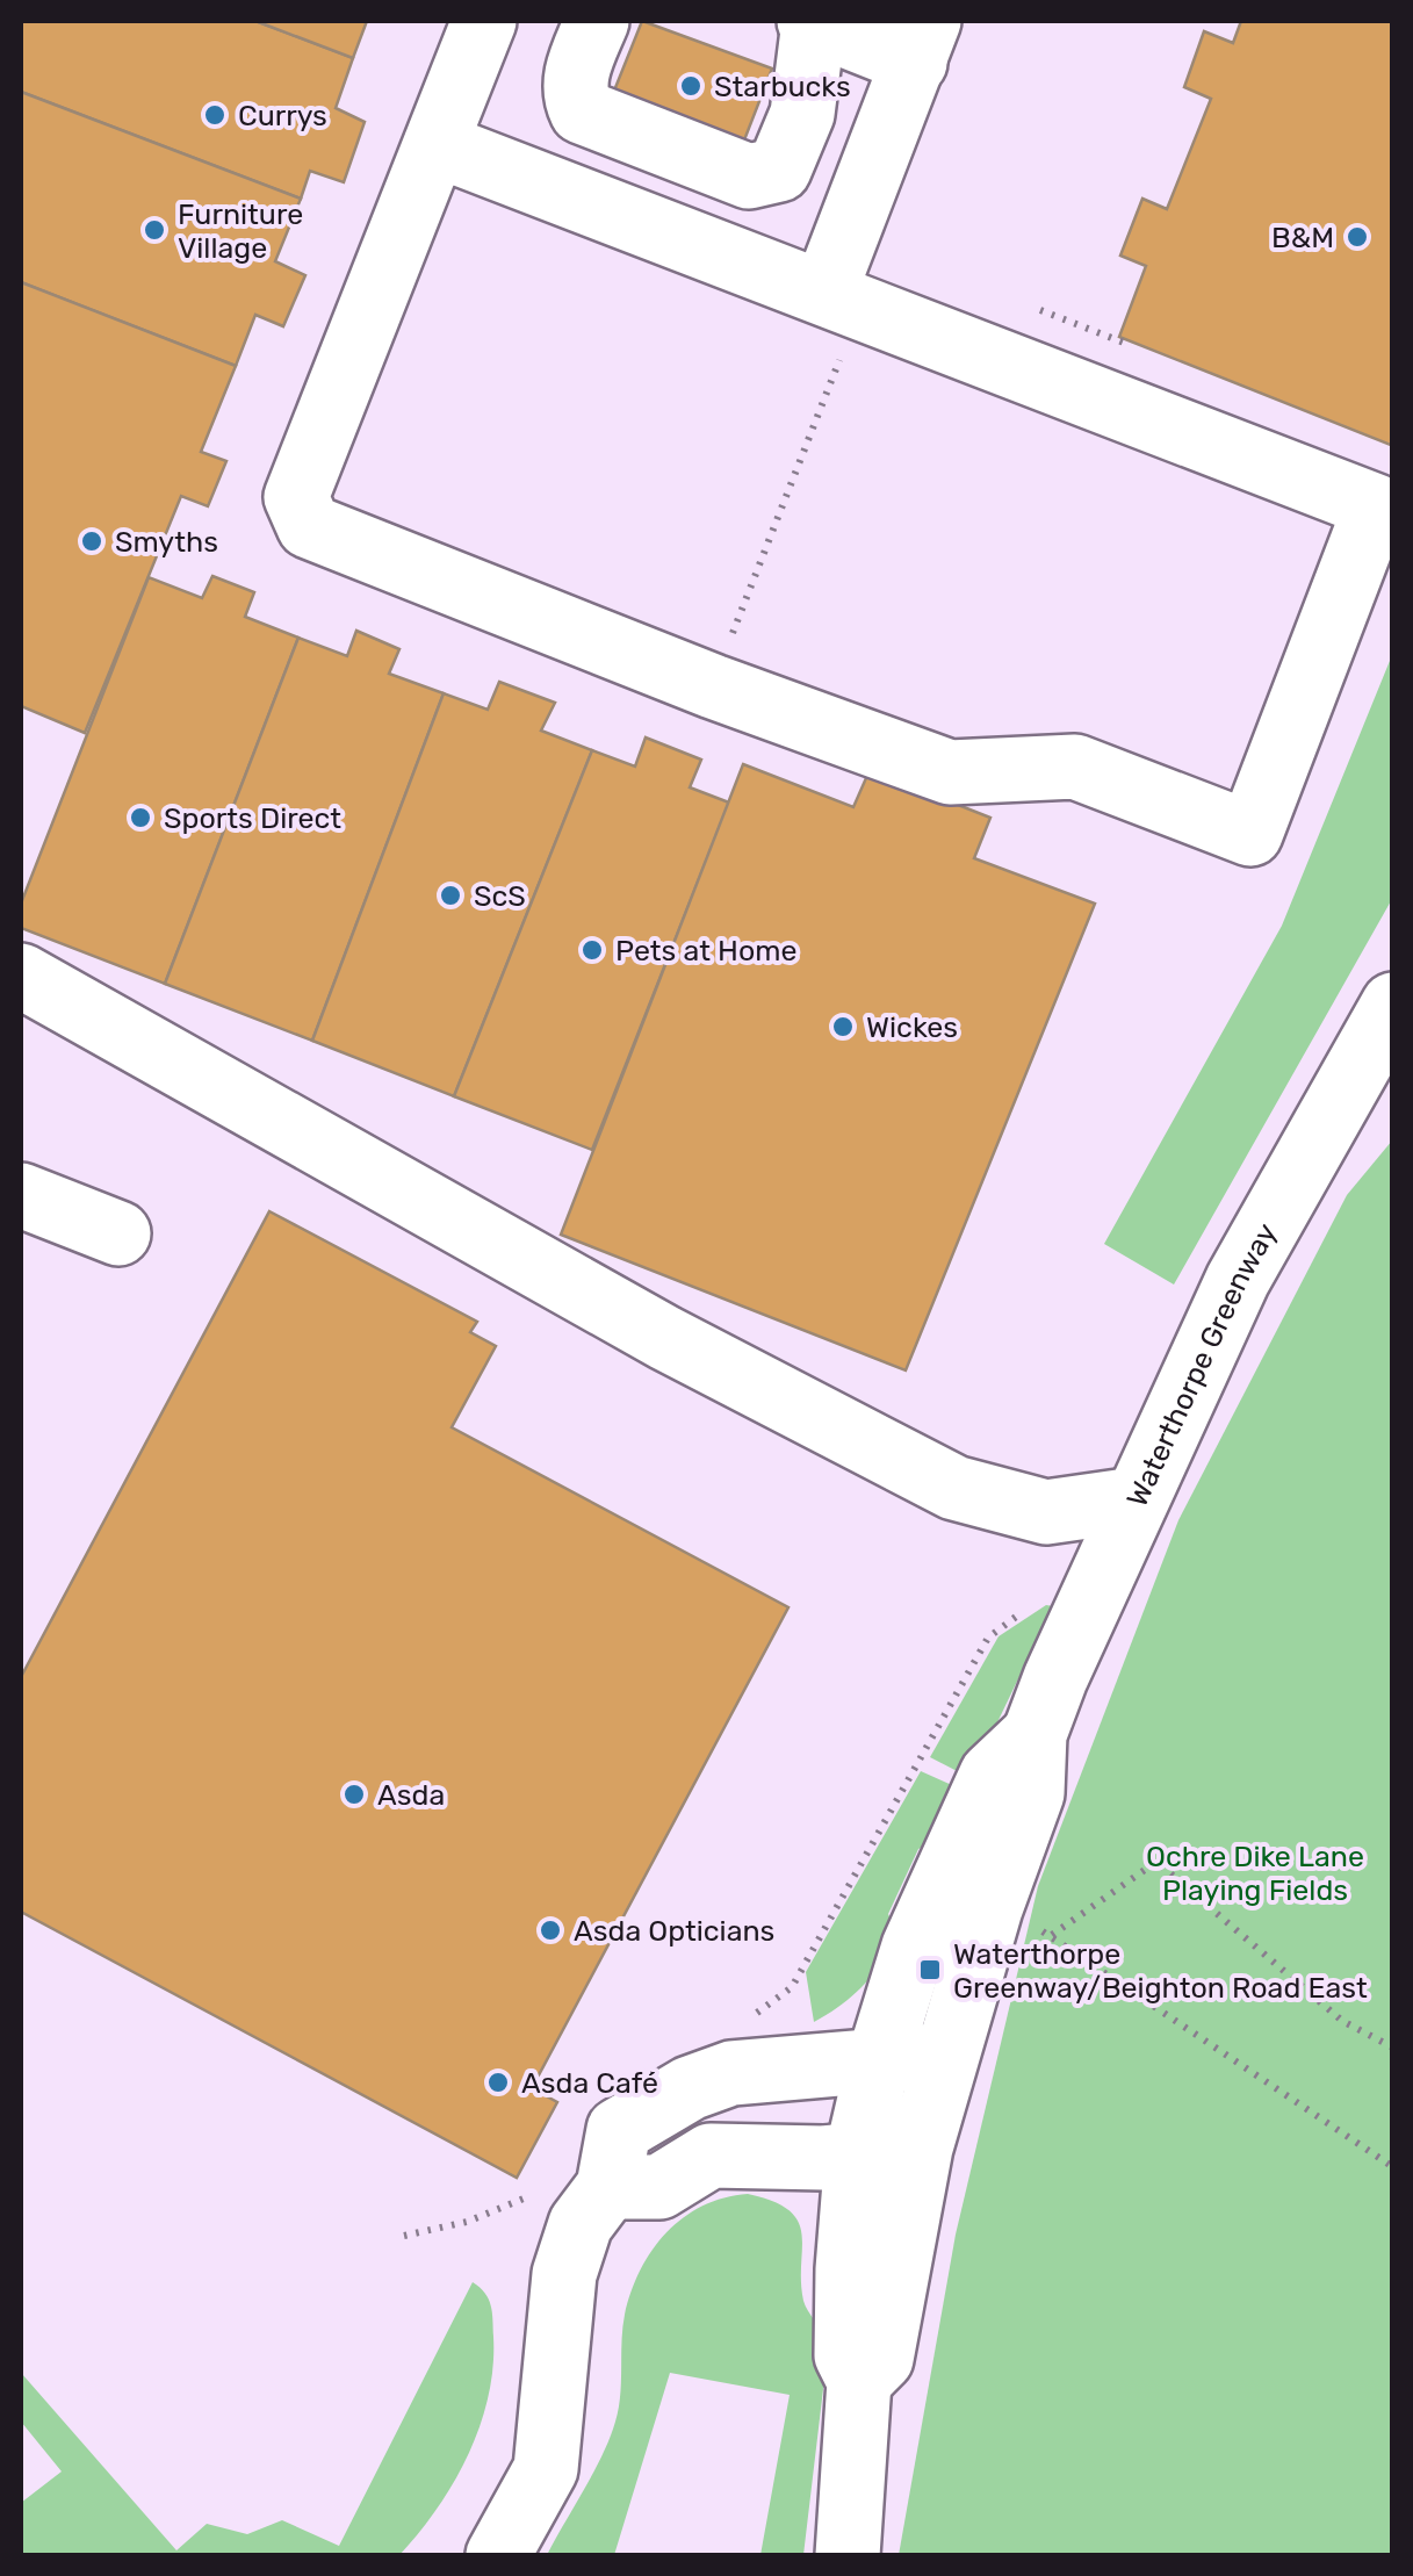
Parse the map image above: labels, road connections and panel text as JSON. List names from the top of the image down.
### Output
{
  "streets": {
    "street": ["Waterthorpe Greenway"]
  },
  "parks": ["Ochre Dike Lane Playing Fields"],
  "places": {
    "other": [
      "Starbucks",
      "Currys",
      "Furniture Village",
      "B&M",
      "Smyths",
      "Sports Direct",
      "ScS",
      "Pets at Home",
      "Wickes",
      "Asda",
      "Asda Opticians",
      "Asda Café"
    ],
    "transit": ["Waterthorpe Greenway/Beighton Road East"]
  }
}
